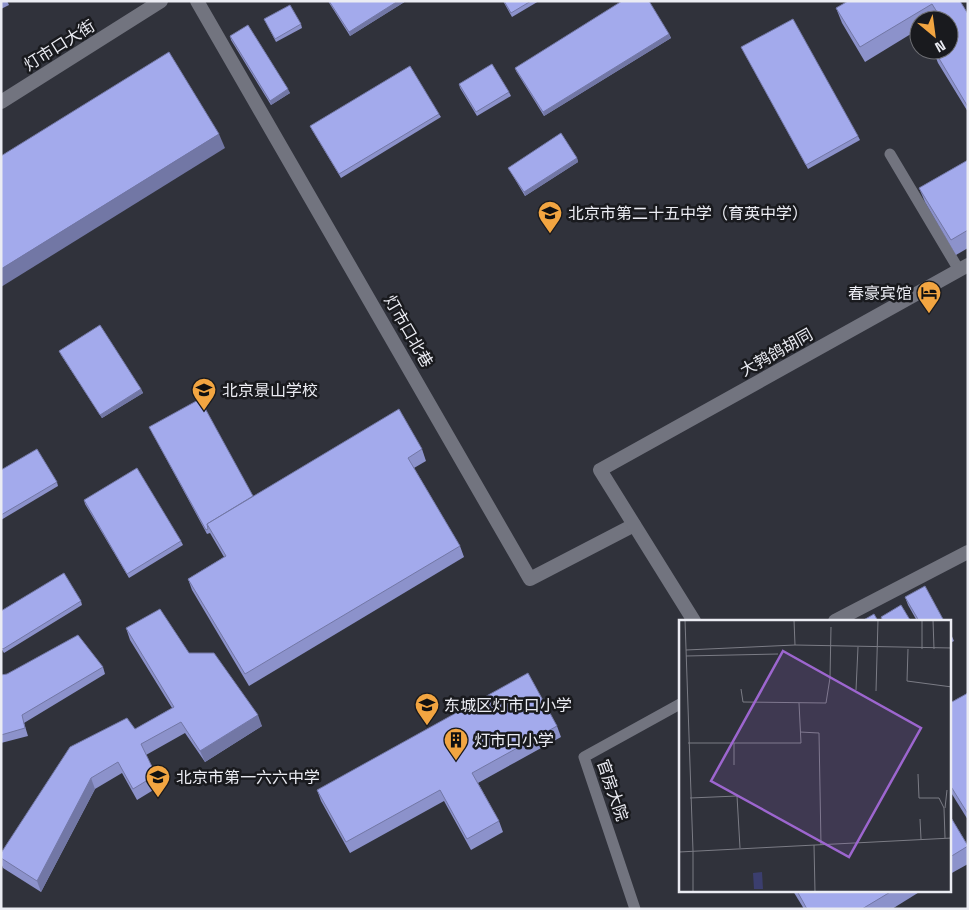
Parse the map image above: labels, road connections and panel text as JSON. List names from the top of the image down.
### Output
{
  "streets": {
    "street": ["灯市口大街", "灯市口北巷", "大鹁鸽胡同"],
    "lane": ["官房大院"]
  },
  "crossings": [
    ["灯市口北巷", "大鹁鸽胡同"]
  ],
  "places": {
    "school or university": [
      "北京市第二十五中学（育英中学）",
      "北京景山学校",
      "东城区灯市口小学",
      "北京市第一六六中学"
    ],
    "hotel": ["春豪宾馆"],
    "building": ["灯市口小学"]
  },
  "north": "bottom right"
}
